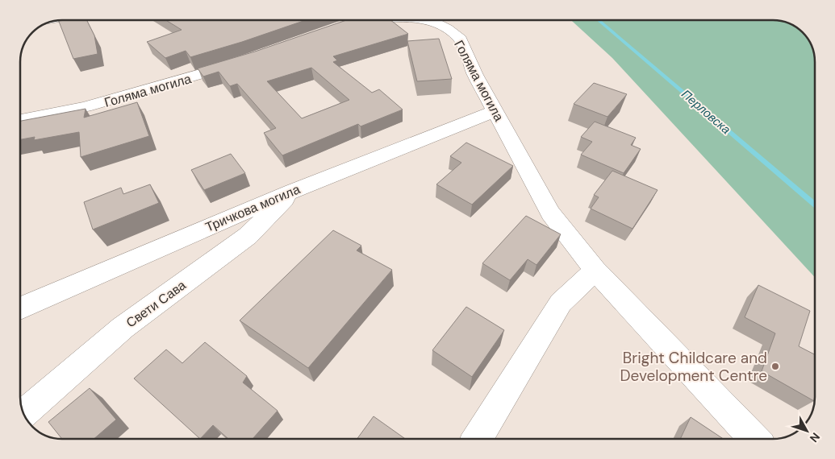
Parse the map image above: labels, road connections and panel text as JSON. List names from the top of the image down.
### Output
{
  "streets": {
    "street": ["Голяма могила", "Тричкова могила", "Свети Сава"]
  },
  "crossings": [
    ["Голяма могила", "Тричкова могила"],
    ["Тричкова могила", "Свети Сава"]
  ],
  "water": ["Перловска"],
  "places": ["Bright Childcare and Development Centre"],
  "north": "bottom right"
}
